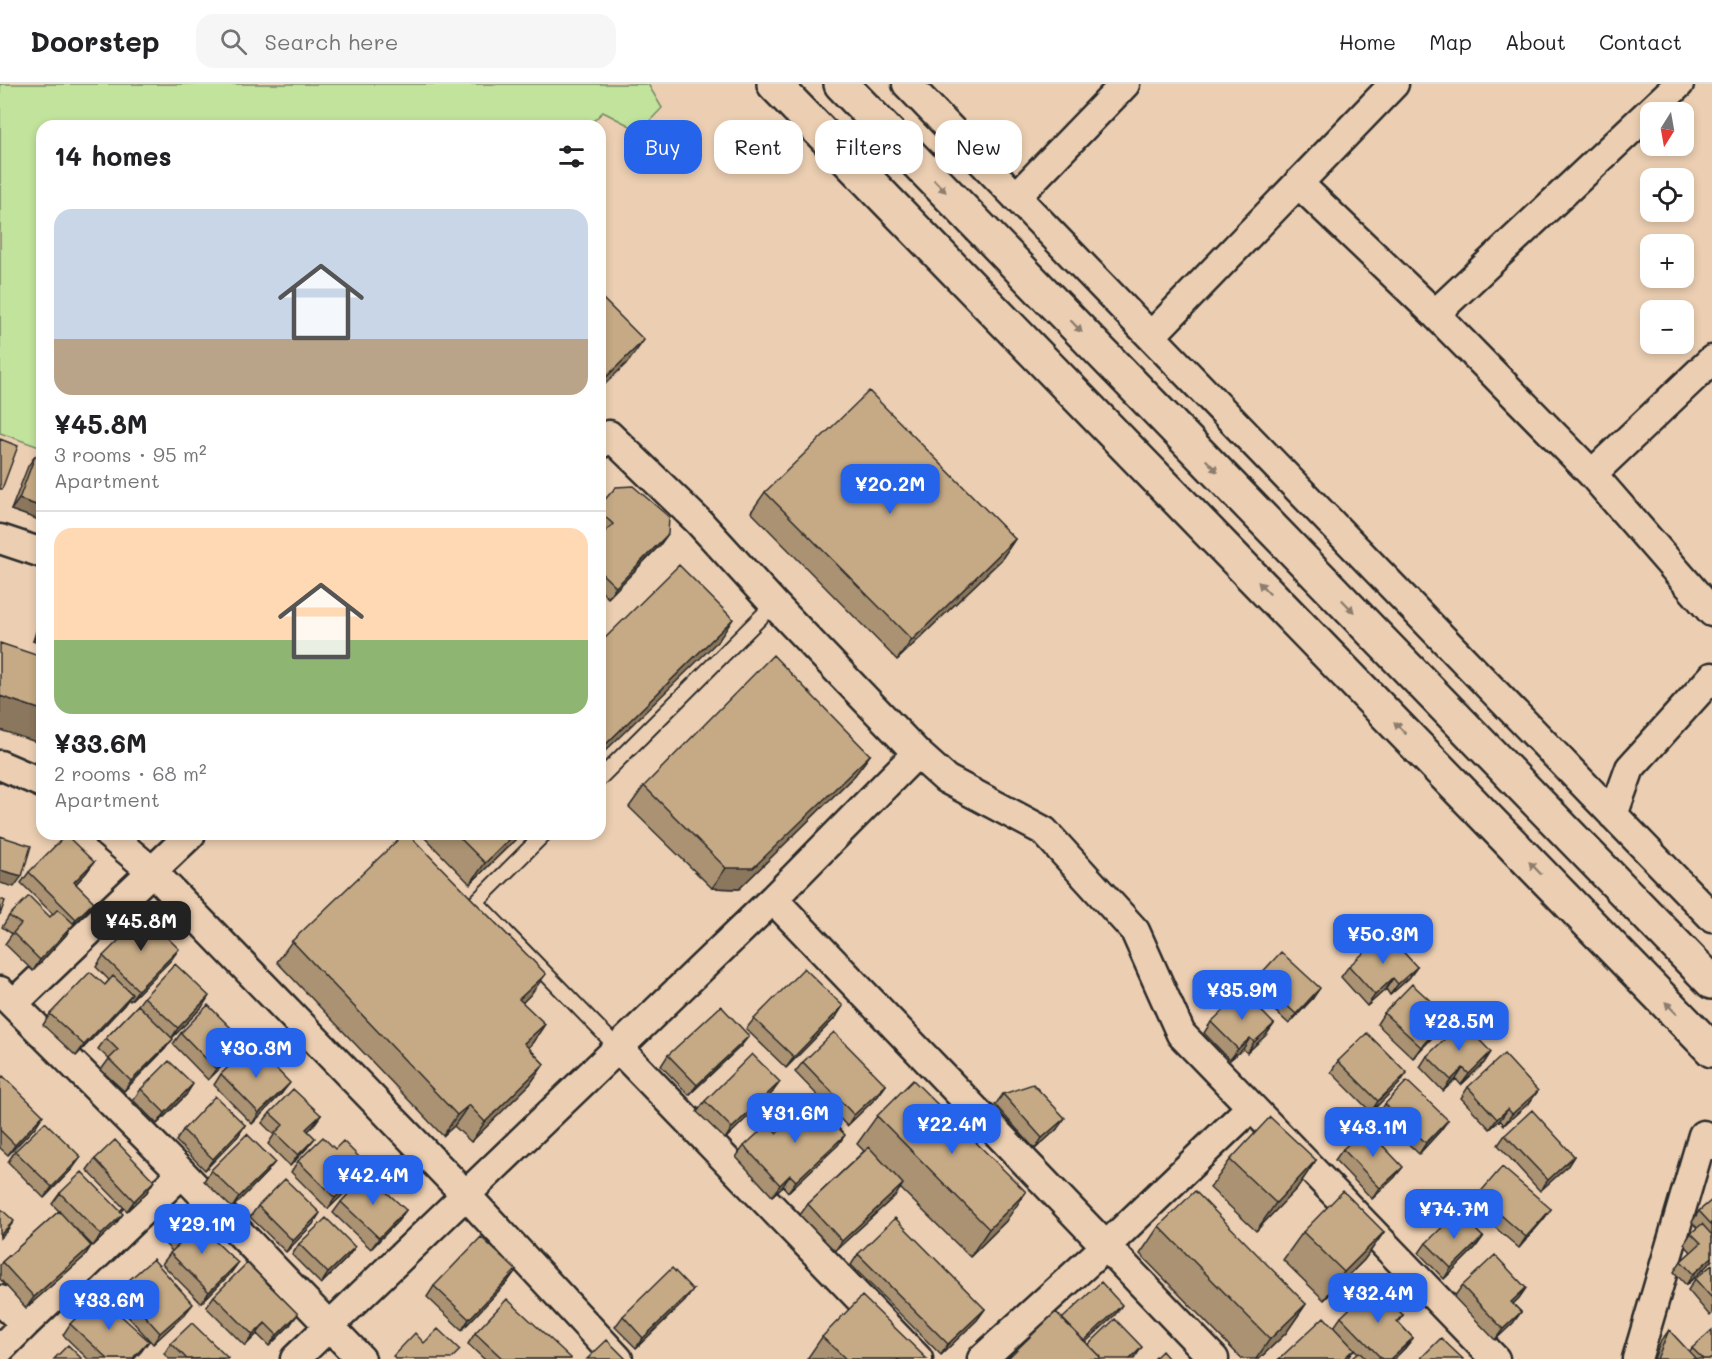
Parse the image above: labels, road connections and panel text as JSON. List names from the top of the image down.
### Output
{
  "north": "bottom",
  "page": {
    "header": "Doorstep",
    "search": "Search here",
    "nav": [
      "Home",
      "Map",
      "About",
      "Contact"
    ],
    "map_buttons": ["+", "−"],
    "chip": [
      "Buy",
      "Rent",
      "Filters",
      "New"
    ],
    "heading": "14 homes",
    "list": [
      {
        "name": "¥45.8M",
        "note": "3 rooms · 95 m² · Apartment"
      },
      {
        "name": "¥33.6M",
        "note": "2 rooms · 68 m² · Apartment"
      }
    ],
    "price": [
      "¥20.2M",
      "¥45.8M",
      "¥50.3M",
      "¥35.9M",
      "¥28.5M",
      "¥30.3M",
      "¥31.6M",
      "¥22.4M",
      "¥43.1M",
      "¥42.4M",
      "¥74.7M",
      "¥29.1M",
      "¥32.4M",
      "¥33.6M"
    ]
  }
}
